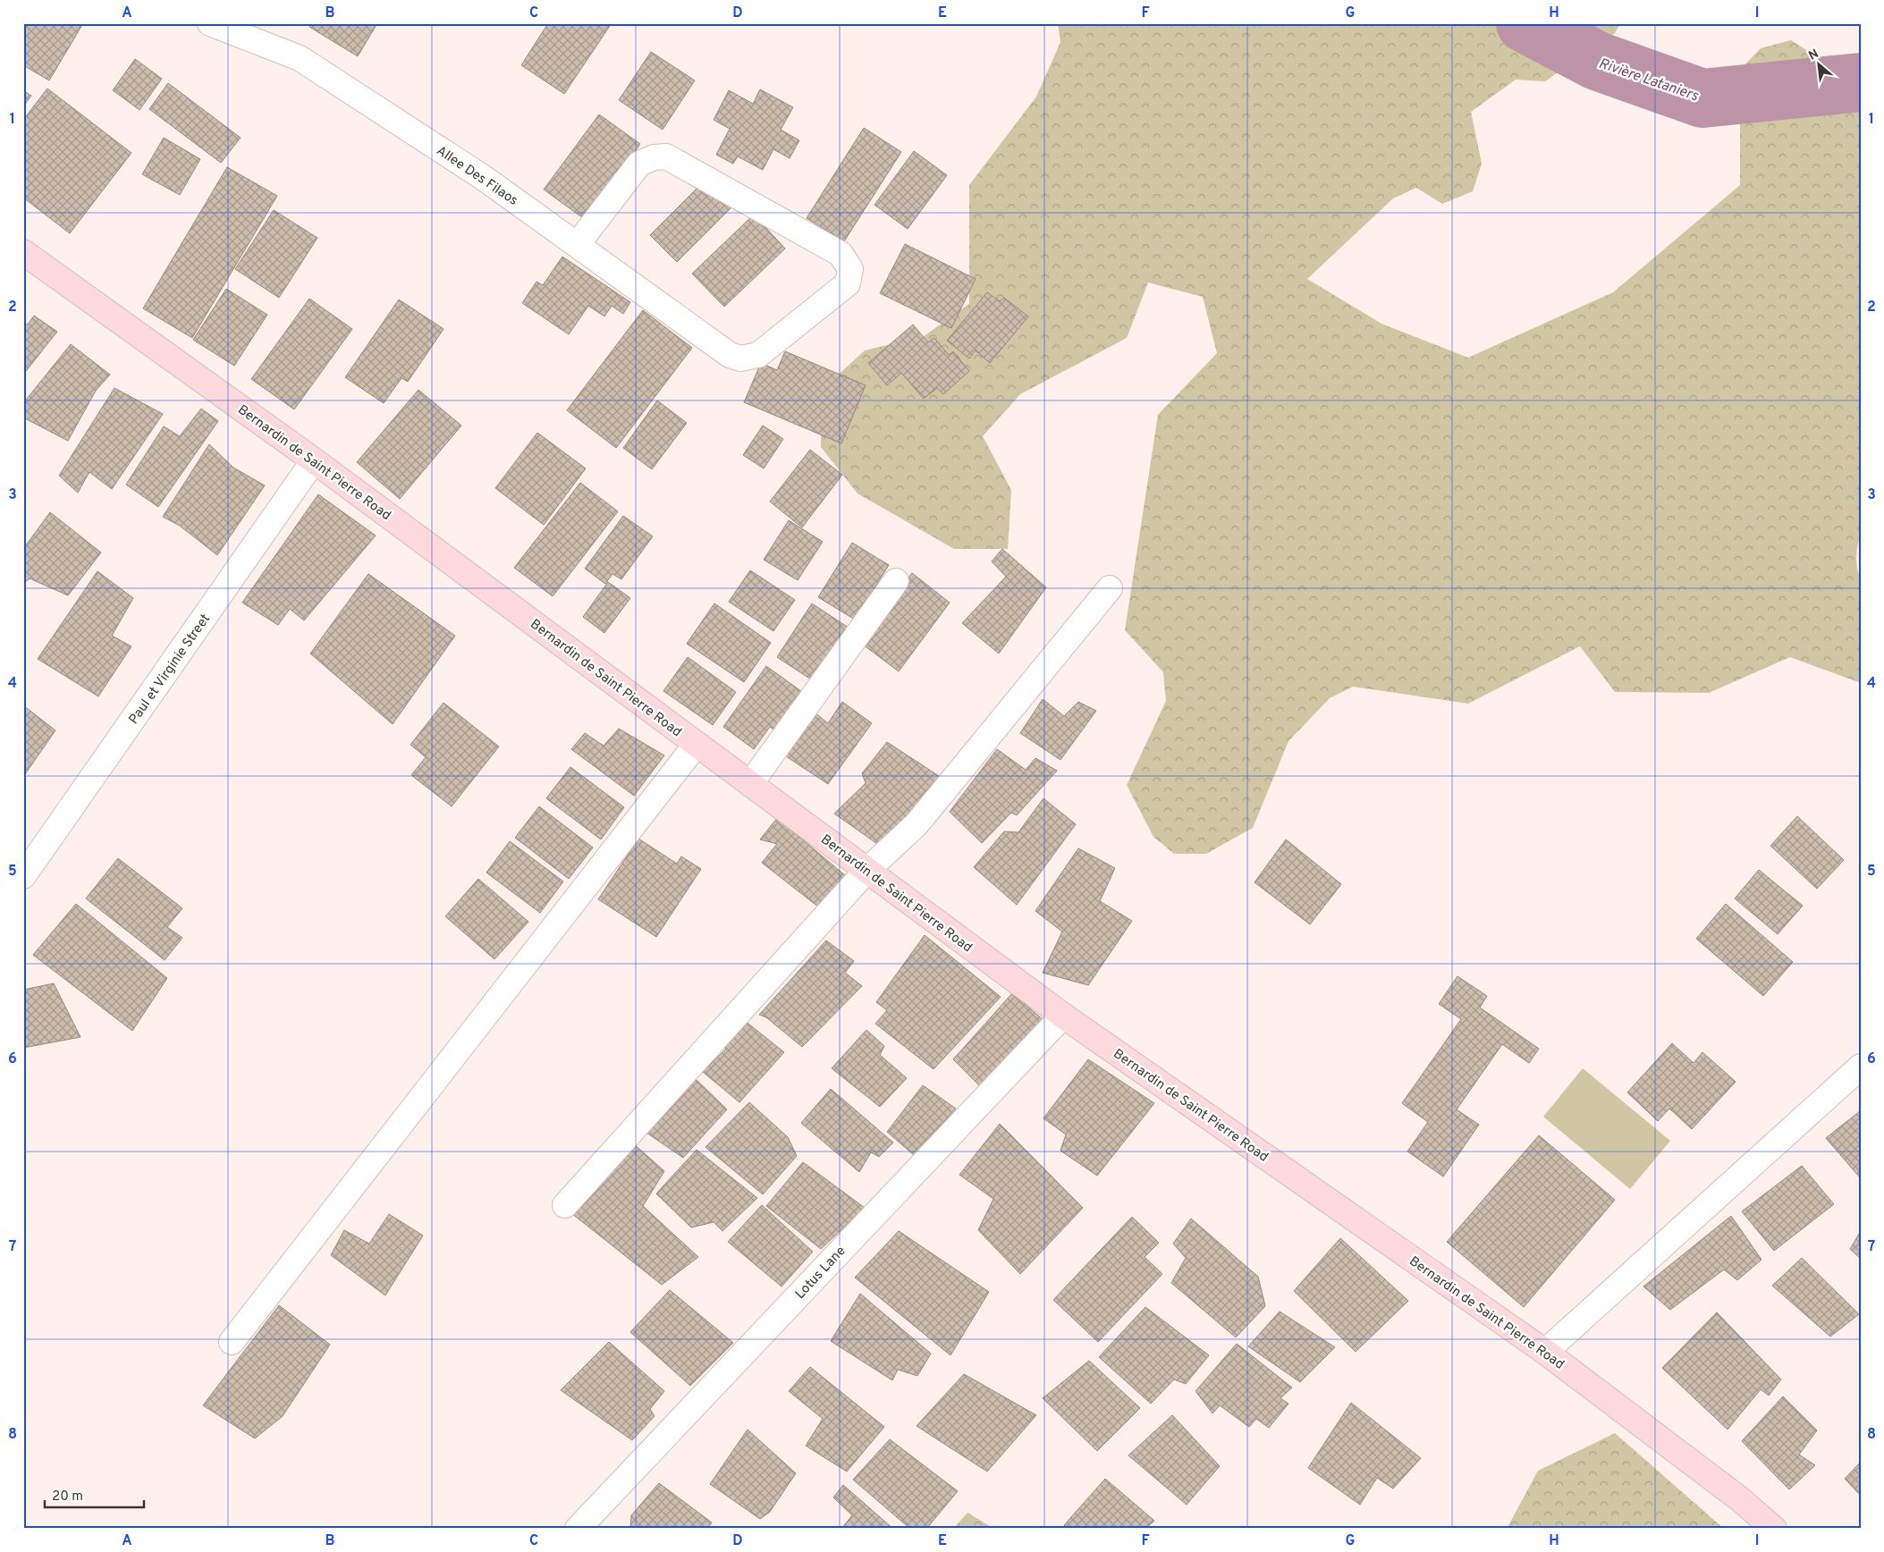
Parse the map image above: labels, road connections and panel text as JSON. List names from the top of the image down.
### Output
{
  "streets": {
    "main road": ["Bernardin de Saint Pierre Road"],
    "street": ["Allee Des Filaos", "Paul et Virginie Street", "Lotus Lane"]
  },
  "crossings": [
    ["Bernardin de Saint Pierre Road", "Paul et Virginie Street"],
    ["Bernardin de Saint Pierre Road", "Lotus Lane"]
  ],
  "water": ["Rivière Lataniers"],
  "scale_bar": "20 m",
  "north": "top left",
  "grid": {
    "columns": [
      "A",
      "B",
      "C",
      "D",
      "E",
      "F",
      "G",
      "H",
      "I"
    ],
    "rows": [
      "1",
      "2",
      "3",
      "4",
      "5",
      "6",
      "7",
      "8"
    ]
  }
}
